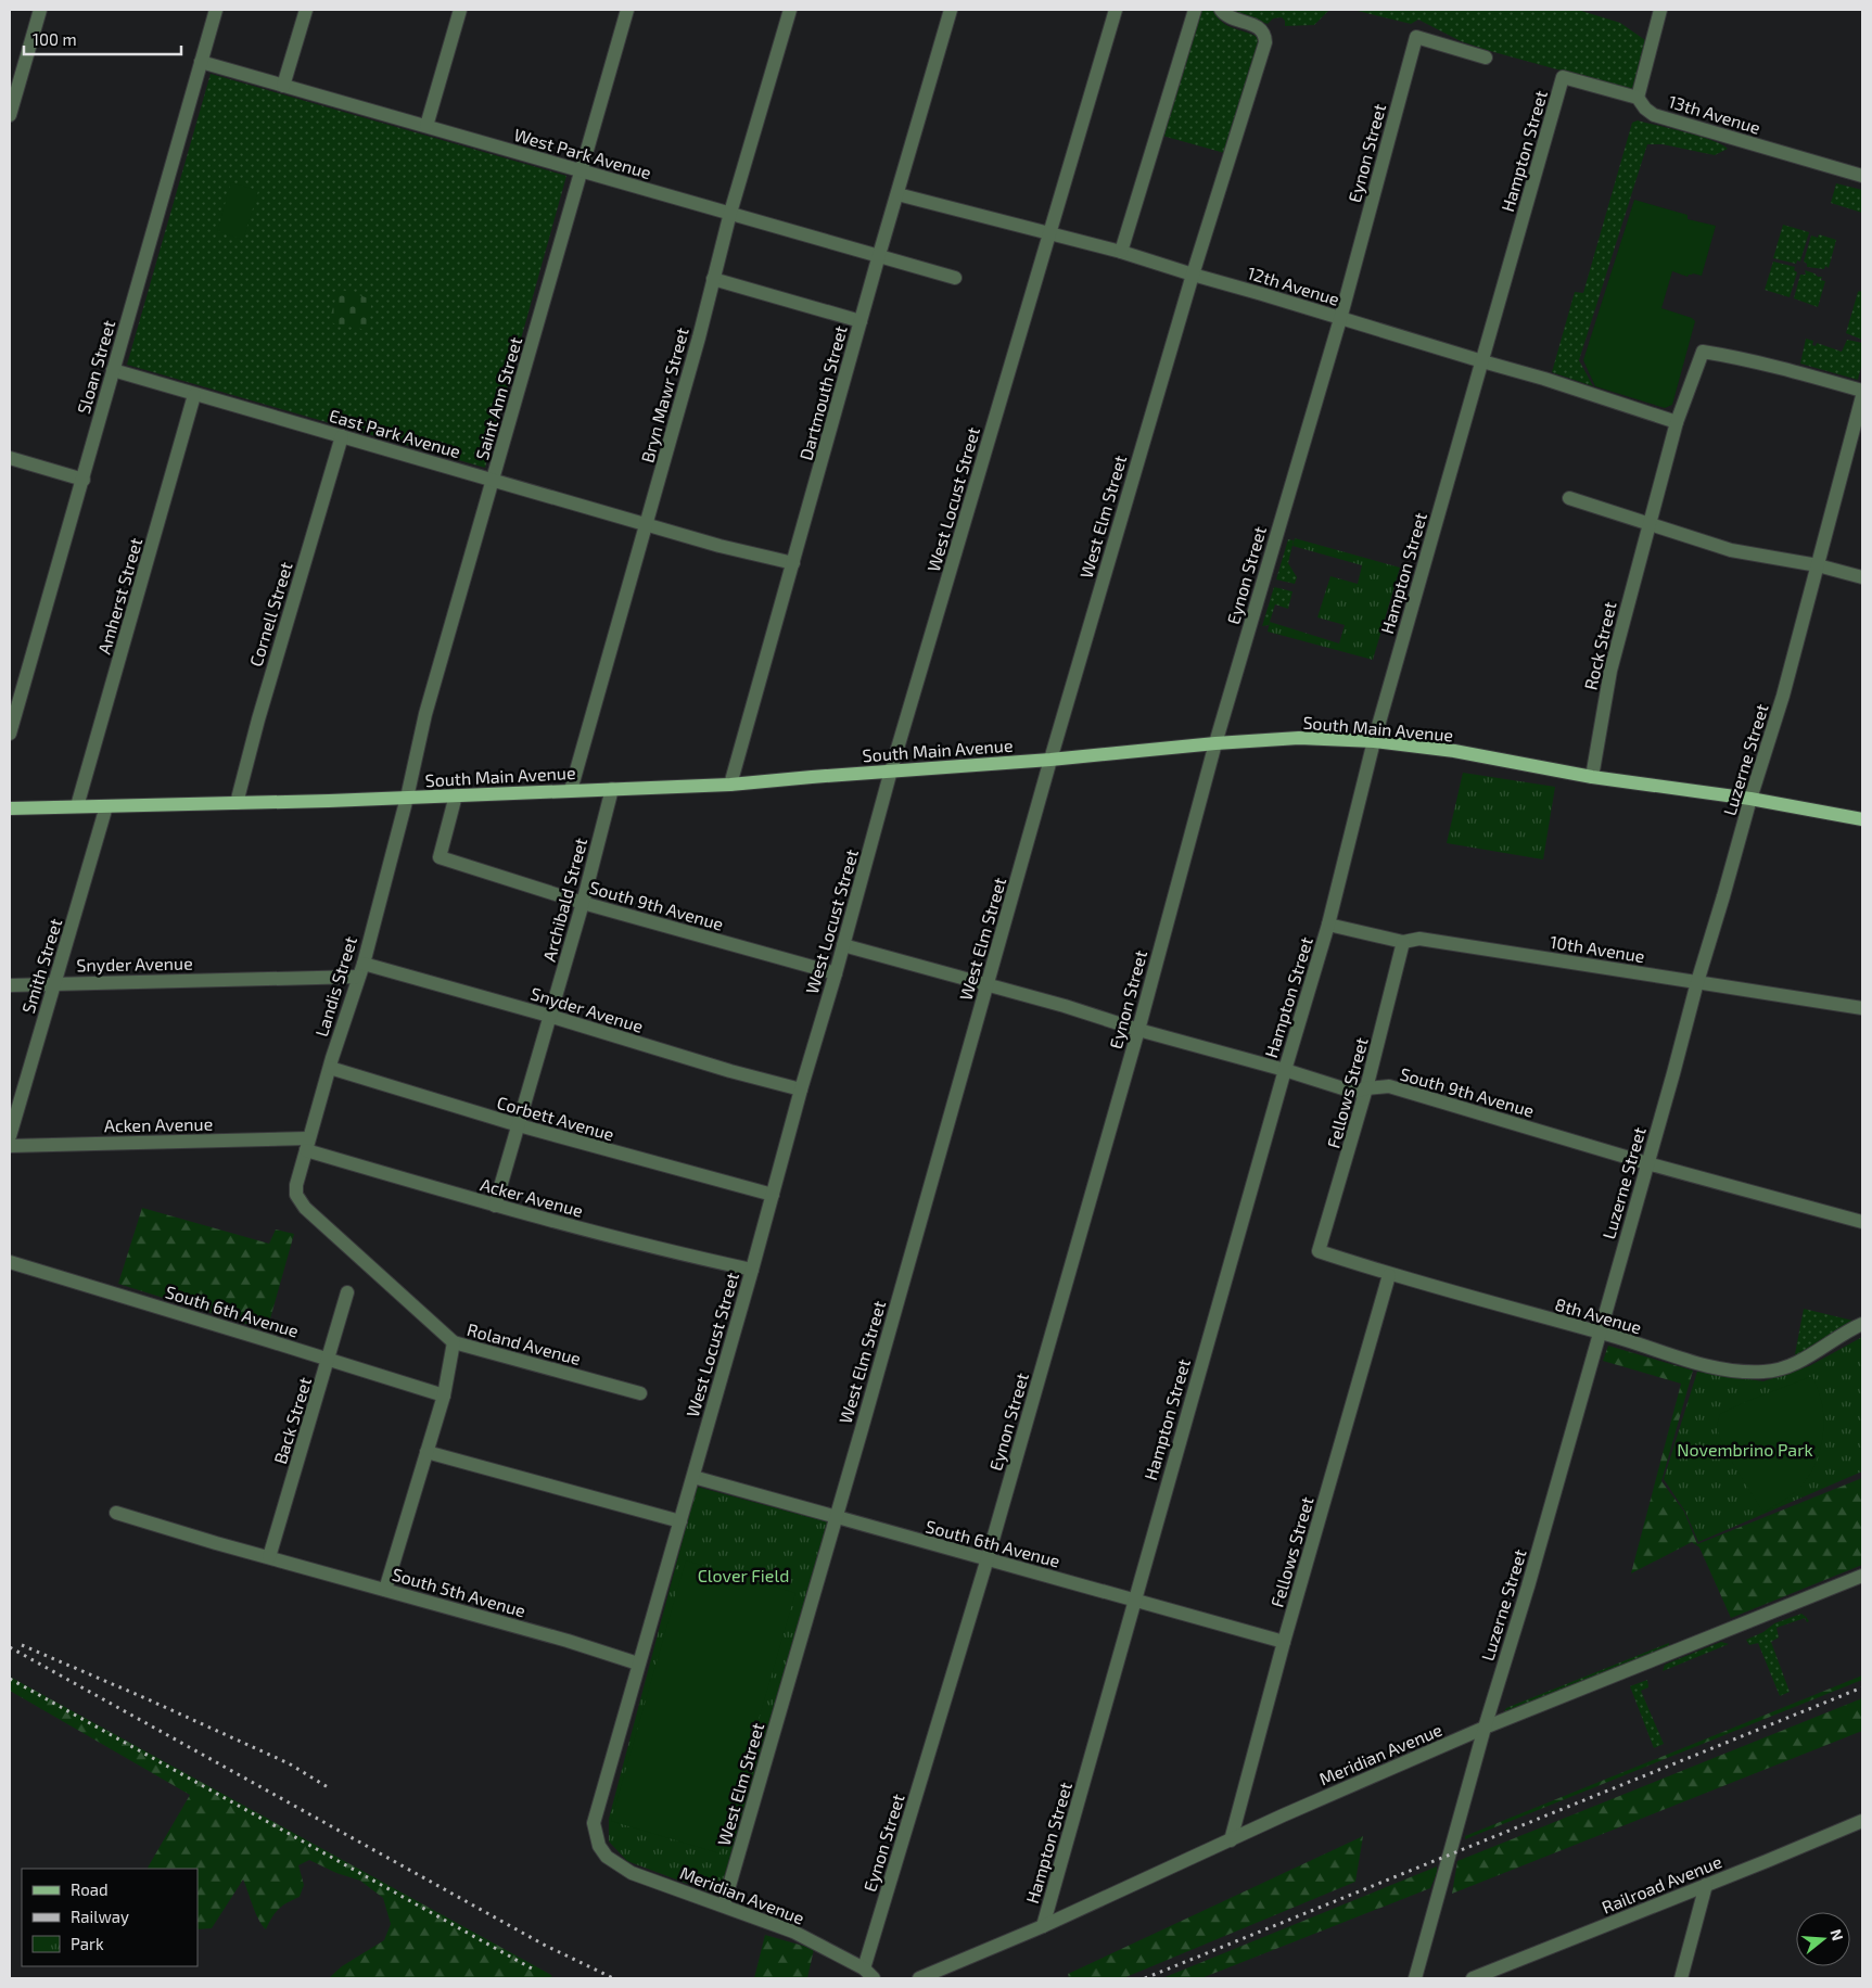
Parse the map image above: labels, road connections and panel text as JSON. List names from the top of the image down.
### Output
{
  "streets": {
    "main road": ["South Main Avenue"],
    "street": [
      "13th Avenue",
      "Hampton Street",
      "West Park Avenue",
      "Eynon Street",
      "12th Avenue",
      "Sloan Street",
      "Dartmouth Street",
      "Bryn Mawr Street",
      "Saint Ann Street",
      "East Park Avenue",
      "West Locust Street",
      "West Elm Street",
      "Amherst Street",
      "Cornell Street",
      "Rock Street",
      "Luzerne Street",
      "Archibald Street",
      "South 9th Avenue",
      "10th Avenue",
      "Snyder Avenue",
      "Smith Street",
      "Landis Street",
      "Fellows Street",
      "Corbett Avenue",
      "Acken Avenue",
      "Acker Avenue",
      "South 6th Avenue",
      "8th Avenue",
      "Roland Avenue",
      "Back Street",
      "South 5th Avenue",
      "Meridian Avenue",
      "Railroad Avenue"
    ]
  },
  "crossings": [
    ["13th Avenue", "Hampton Street"],
    ["Hampton Street", "12th Avenue"],
    ["Hampton Street", "South Main Avenue"],
    ["Hampton Street", "South 9th Avenue"],
    ["Hampton Street", "10th Avenue"],
    ["Hampton Street", "South 6th Avenue"],
    ["Hampton Street", "Meridian Avenue"],
    ["West Park Avenue", "Sloan Street"],
    ["West Park Avenue", "Dartmouth Street"],
    ["West Park Avenue", "Bryn Mawr Street"],
    ["West Park Avenue", "Saint Ann Street"],
    ["Eynon Street", "12th Avenue"],
    ["Eynon Street", "South Main Avenue"],
    ["Eynon Street", "South 9th Avenue"],
    ["Eynon Street", "South 6th Avenue"],
    ["Eynon Street", "Meridian Avenue"],
    ["12th Avenue", "Dartmouth Street"],
    ["12th Avenue", "West Locust Street"],
    ["12th Avenue", "West Elm Street"],
    ["12th Avenue", "Rock Street"],
    ["Sloan Street", "East Park Avenue"],
    ["Dartmouth Street", "East Park Avenue"],
    ["Dartmouth Street", "South Main Avenue"],
    ["Bryn Mawr Street", "East Park Avenue"],
    ["Bryn Mawr Street", "South Main Avenue"],
    ["Saint Ann Street", "East Park Avenue"],
    ["Saint Ann Street", "South Main Avenue"],
    ["Saint Ann Street", "Landis Street"],
    ["East Park Avenue", "Amherst Street"],
    ["East Park Avenue", "Cornell Street"],
    ["West Locust Street", "South Main Avenue"],
    ["West Locust Street", "South 9th Avenue"],
    ["West Locust Street", "Snyder Avenue"],
    ["West Locust Street", "Corbett Avenue"],
    ["West Locust Street", "Acker Avenue"],
    ["West Locust Street", "South 6th Avenue"],
    ["West Locust Street", "South 5th Avenue"],
    ["West Locust Street", "Meridian Avenue"],
    ["West Elm Street", "South Main Avenue"],
    ["West Elm Street", "South 9th Avenue"],
    ["West Elm Street", "South 6th Avenue"],
    ["West Elm Street", "Meridian Avenue"],
    ["Amherst Street", "South Main Avenue"],
    ["Cornell Street", "South Main Avenue"],
    ["Rock Street", "South Main Avenue"],
    ["South Main Avenue", "Luzerne Street"],
    ["South Main Avenue", "Archibald Street"],
    ["South Main Avenue", "South 9th Avenue"],
    ["South Main Avenue", "Smith Street"],
    ["South Main Avenue", "Landis Street"],
    ["Luzerne Street", "South 9th Avenue"],
    ["Luzerne Street", "10th Avenue"],
    ["Luzerne Street", "8th Avenue"],
    ["Luzerne Street", "Meridian Avenue"],
    ["Archibald Street", "South 9th Avenue"],
    ["Archibald Street", "Snyder Avenue"],
    ["Archibald Street", "Corbett Avenue"],
    ["Archibald Street", "Acker Avenue"],
    ["South 9th Avenue", "Fellows Street"],
    ["10th Avenue", "Fellows Street"],
    ["Snyder Avenue", "Smith Street"],
    ["Snyder Avenue", "Landis Street"],
    ["Landis Street", "Corbett Avenue"],
    ["Landis Street", "Acken Avenue"],
    ["Landis Street", "Acker Avenue"],
    ["Landis Street", "Roland Avenue"],
    ["Fellows Street", "South 6th Avenue"],
    ["Fellows Street", "8th Avenue"],
    ["Fellows Street", "Meridian Avenue"],
    ["Acken Avenue", "Acker Avenue"],
    ["South 6th Avenue", "Back Street"],
    ["Back Street", "South 5th Avenue"]
  ],
  "parks": ["Novembrino Park", "Clover Field"],
  "legend": ["Road", "Railway", "Park"],
  "scale_bar": "100 m",
  "north": "right"
}
